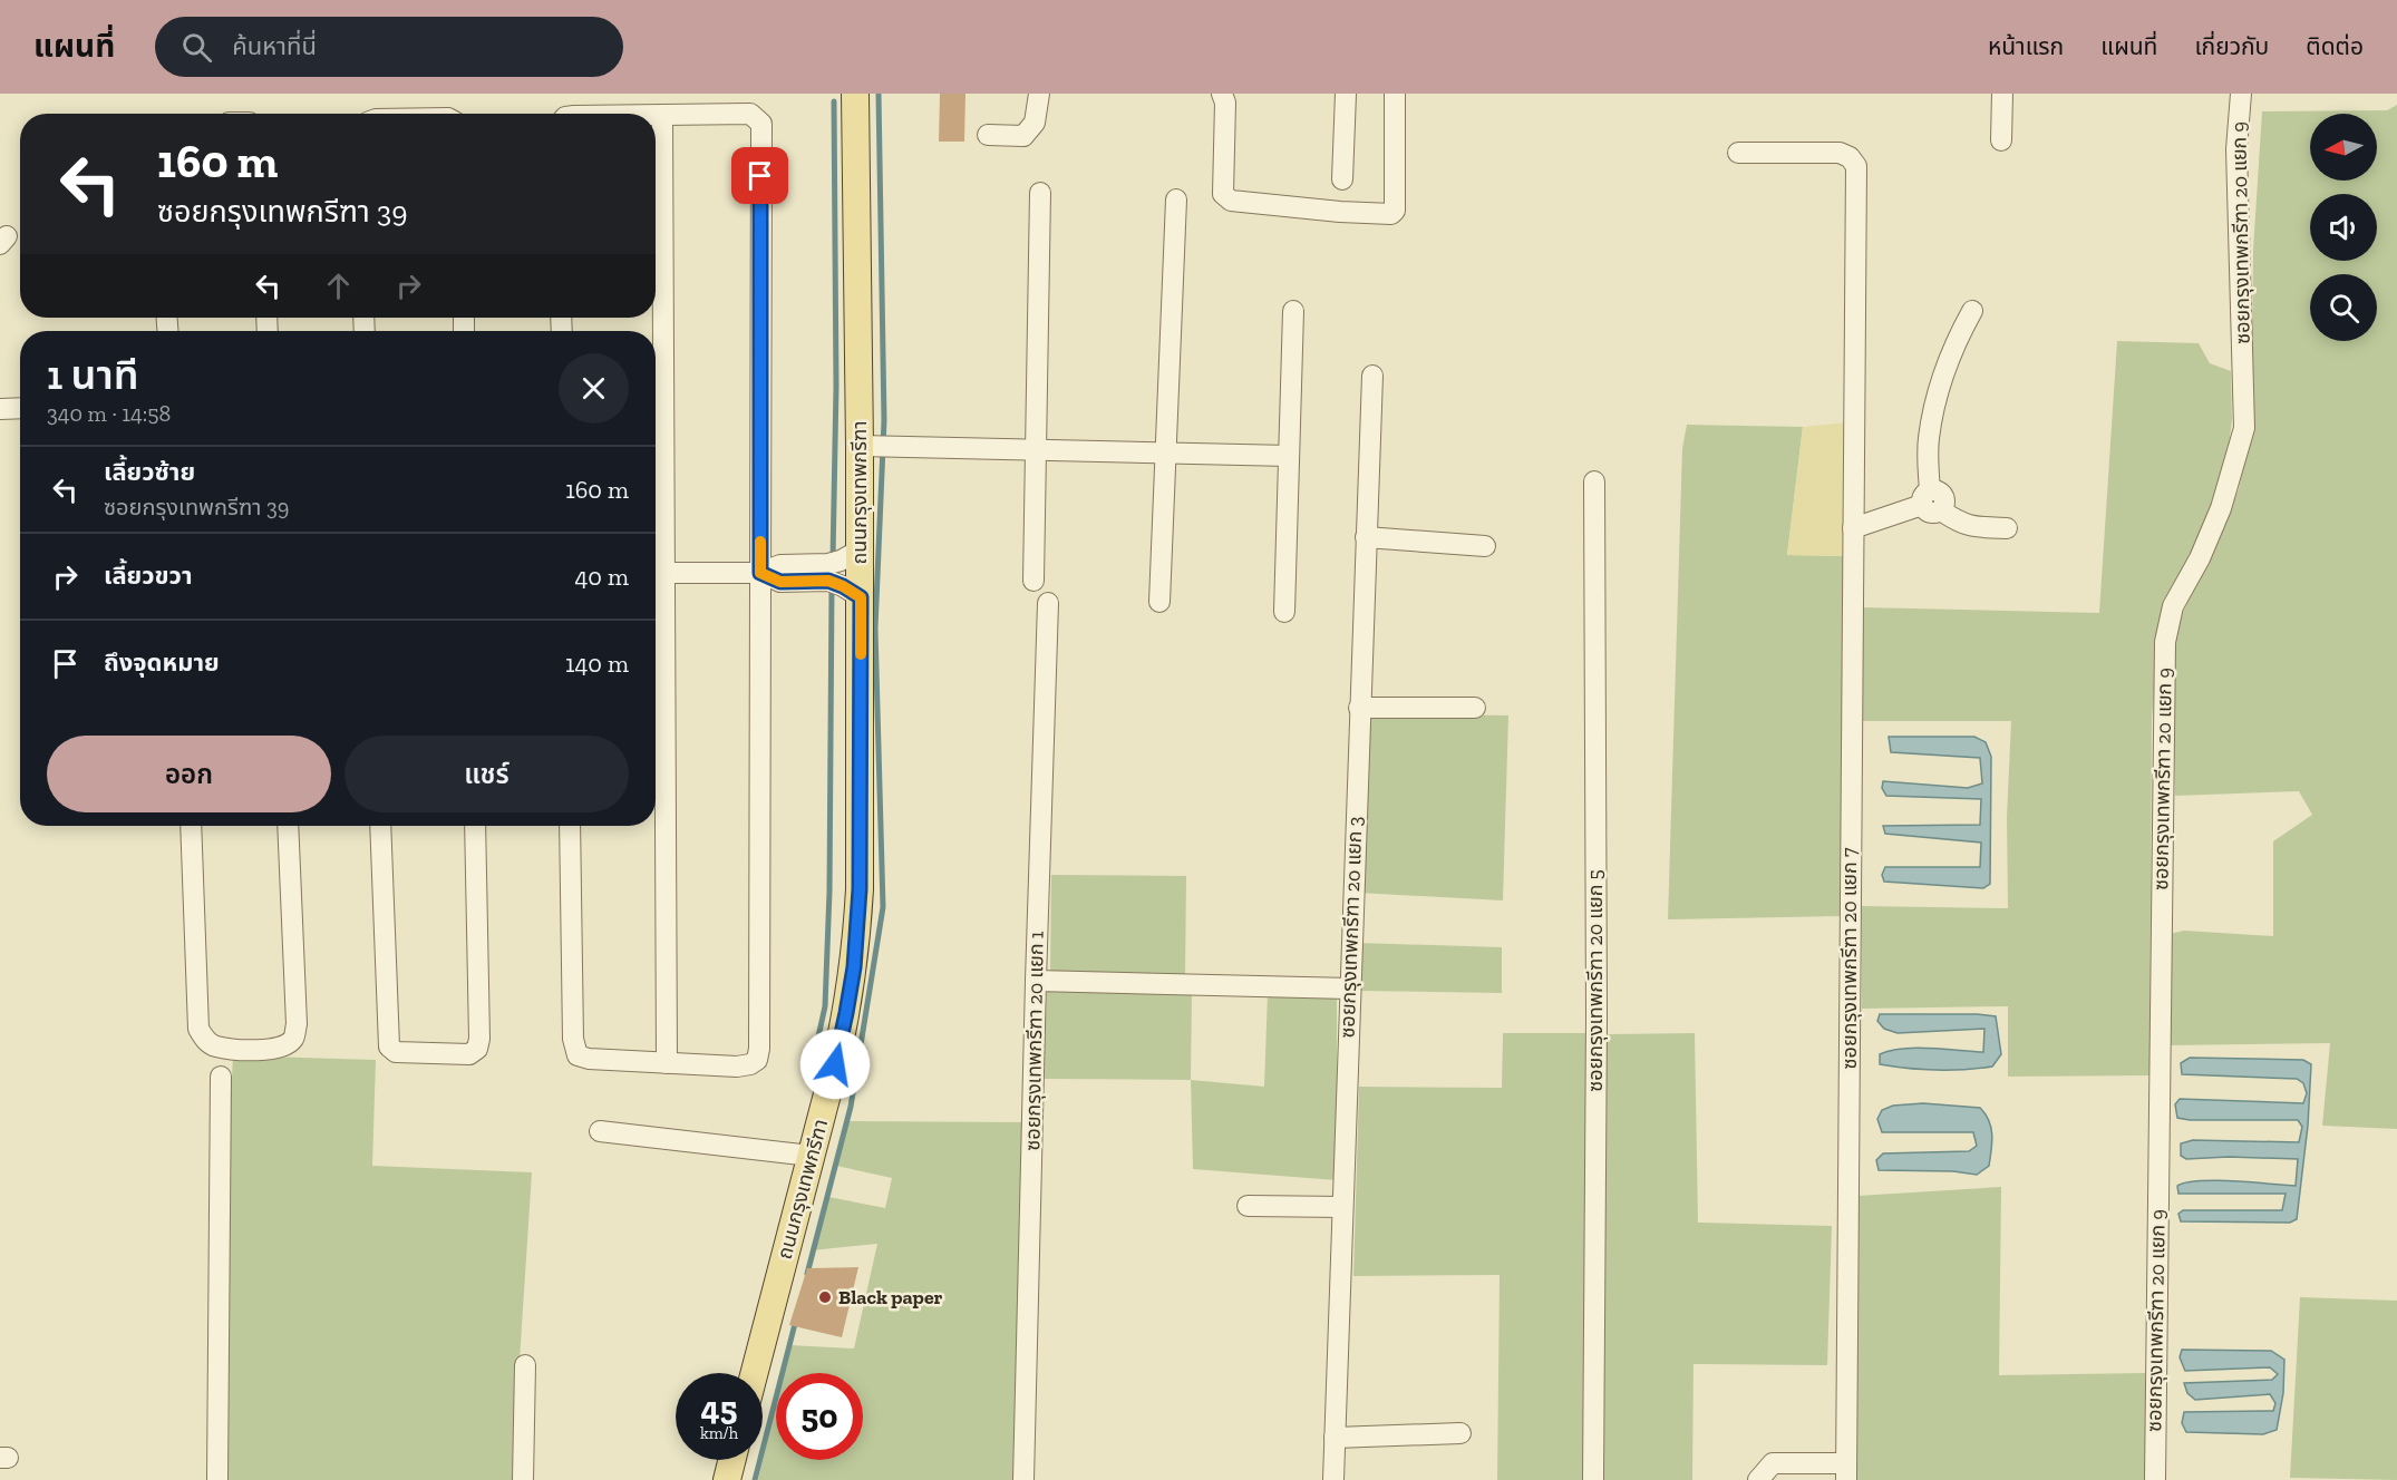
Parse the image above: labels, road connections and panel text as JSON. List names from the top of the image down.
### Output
{
  "streets": {
    "main road": ["ถนนกรุงเทพกรีฑา"],
    "street": [
      "ซอยกรุงเทพกรีฑา 20 แยก 9",
      "ซอยกรุงเทพกรีฑา 20 แยก 3",
      "ซอยกรุงเทพกรีฑา 20 แยก 7",
      "ซอยกรุงเทพกรีฑา 20 แยก 5",
      "ซอยกรุงเทพกรีฑา 20 แยก 1"
    ]
  },
  "places": ["Black paper"],
  "north": "left",
  "page": {
    "header": "แผนที่",
    "search": "ค้นหาที่นี่",
    "nav": [
      "หน้าแรก",
      "แผนที่",
      "เกี่ยวกับ",
      "ติดต่อ"
    ],
    "turn": ["160 m", "ซอยกรุงเทพกรีฑา 39"],
    "heading": ["1 นาที", "340 m · 14:58"],
    "list": [
      {
        "name": "เลี้ยวซ้าย",
        "note": "ซอยกรุงเทพกรีฑา 39",
        "value": "160 m"
      },
      {
        "name": "เลี้ยวขวา",
        "value": "40 m"
      },
      {
        "name": "ถึงจุดหมาย",
        "value": "140 m"
      }
    ],
    "buttons": ["ออก", "แชร์"],
    "speed": "45 km/h",
    "limit": "50"
  }
}
